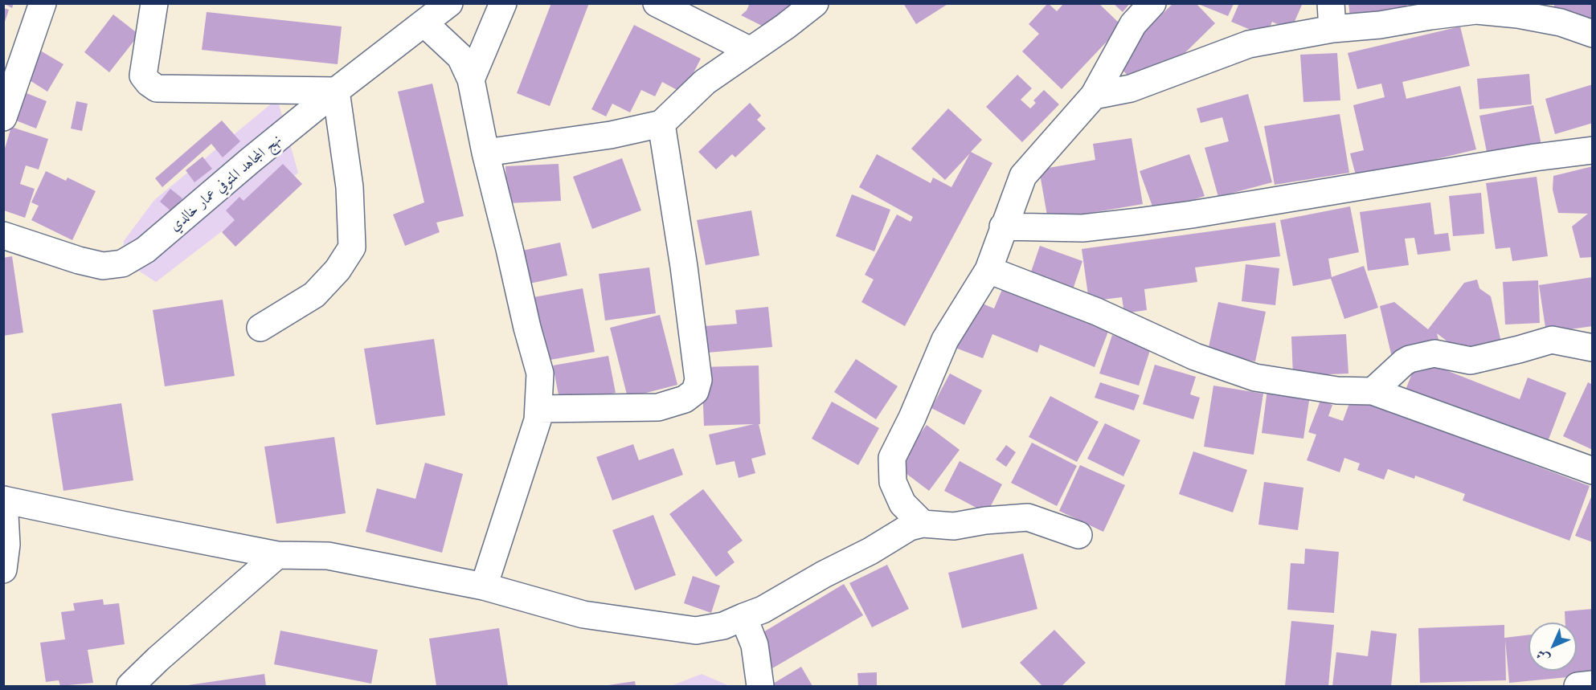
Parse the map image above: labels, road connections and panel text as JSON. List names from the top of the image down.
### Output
{
  "streets": {
    "street": ["نهج المجاهد المتوفي عمار خالدي"]
  },
  "north": "bottom left"
}
